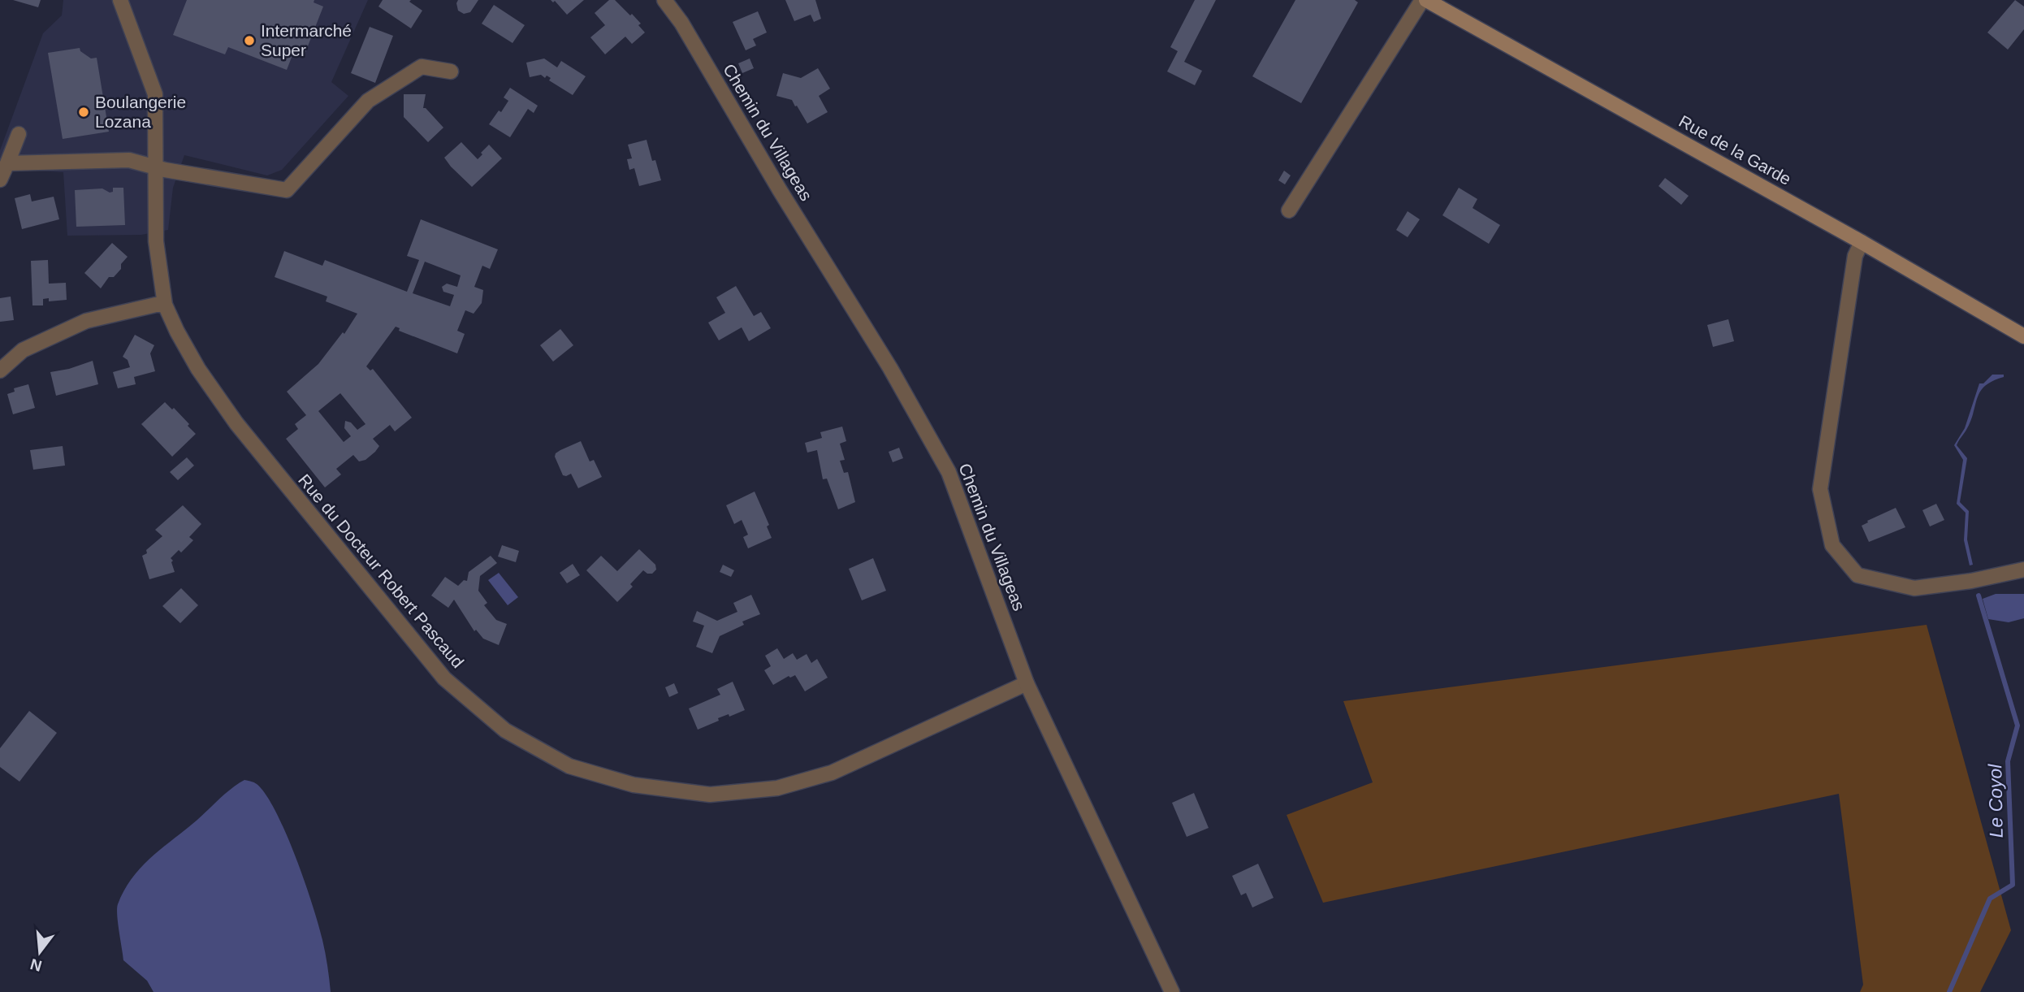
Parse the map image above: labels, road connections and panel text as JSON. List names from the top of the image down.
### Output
{
  "streets": {
    "main road": ["Rue de la Garde"],
    "street": ["Chemin du Villageas", "Rue du Docteur Robert Pascaud"]
  },
  "crossings": [
    ["Chemin du Villageas", "Rue du Docteur Robert Pascaud"]
  ],
  "water": ["Le Coyol"],
  "places": ["Intermarché Super", "Boulangerie Lozana"],
  "north": "bottom"
}
